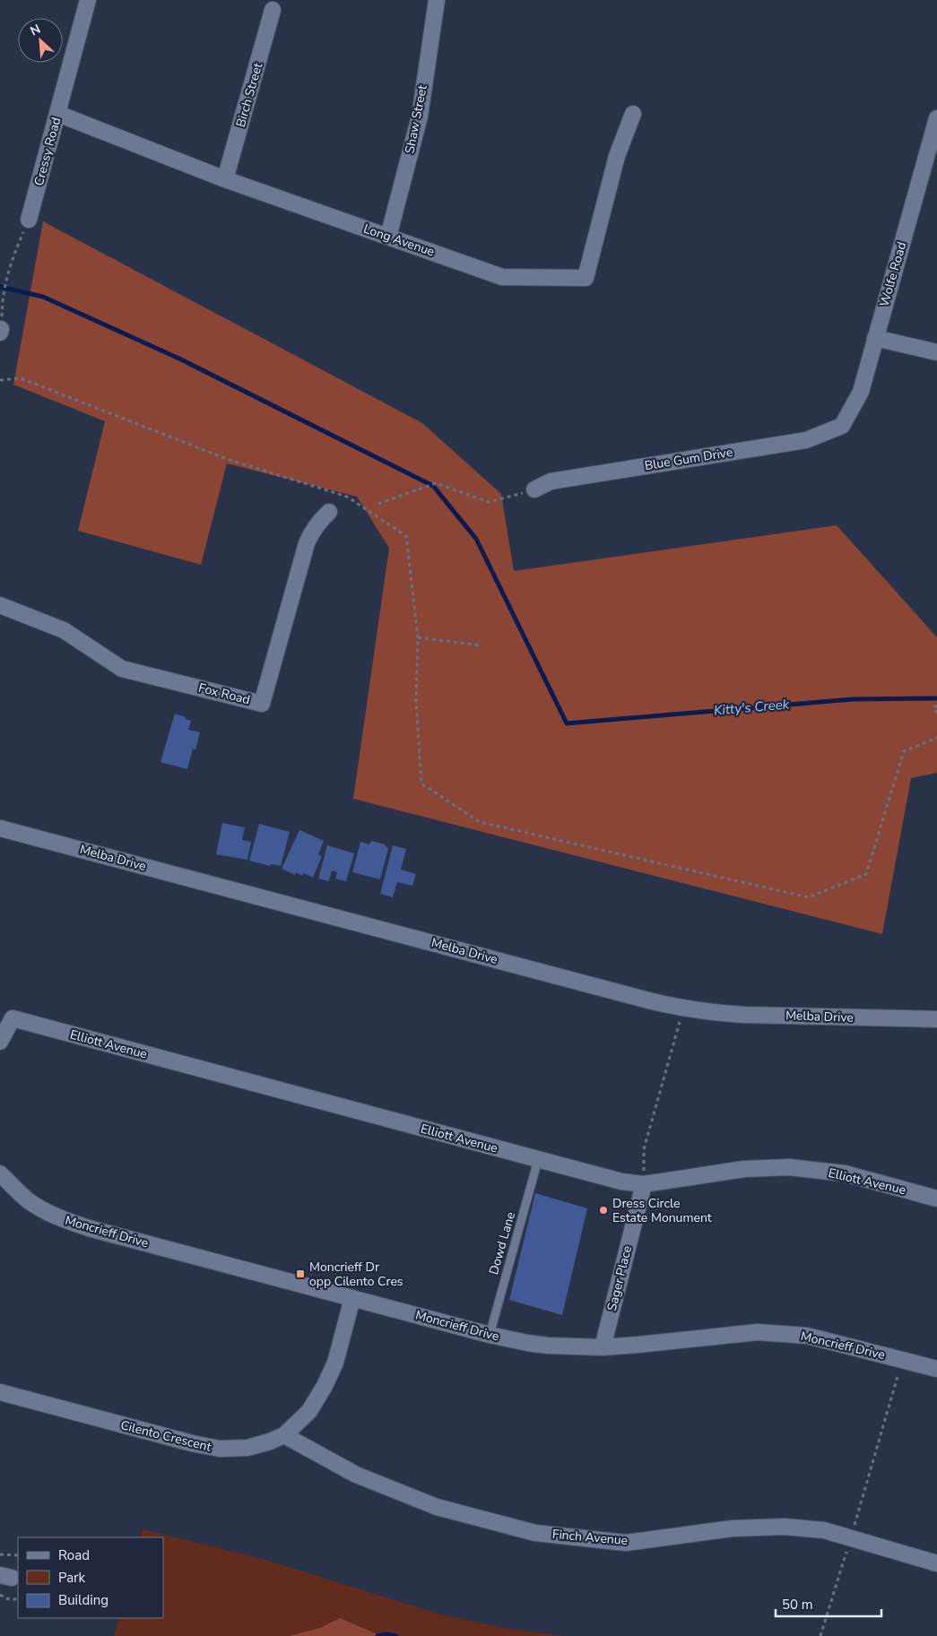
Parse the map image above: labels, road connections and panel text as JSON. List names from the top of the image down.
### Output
{
  "streets": {
    "street": [
      "Birch Street",
      "Shaw Street",
      "Cressy Road",
      "Long Avenue",
      "Wolfe Road",
      "Blue Gum Drive",
      "Fox Road",
      "Melba Drive",
      "Elliott Avenue",
      "Moncrieff Drive",
      "Sager Place",
      "Cilento Crescent",
      "Finch Avenue"
    ],
    "lane": ["Dowd Lane"]
  },
  "crossings": [
    ["Birch Street", "Long Avenue"],
    ["Shaw Street", "Long Avenue"],
    ["Cressy Road", "Long Avenue"],
    ["Wolfe Road", "Blue Gum Drive"],
    ["Elliott Avenue", "Dowd Lane"],
    ["Elliott Avenue", "Sager Place"],
    ["Moncrieff Drive", "Dowd Lane"],
    ["Moncrieff Drive", "Sager Place"],
    ["Moncrieff Drive", "Cilento Crescent"],
    ["Cilento Crescent", "Finch Avenue"]
  ],
  "water": ["Kitty's Creek"],
  "places": {
    "other": ["Dress Circle Estate Monument"],
    "transit": ["Moncrieff Dr opp Cilento Cres"]
  },
  "legend": ["Road", "Park", "Building"],
  "scale_bar": "50 m",
  "north": "top left"
}
